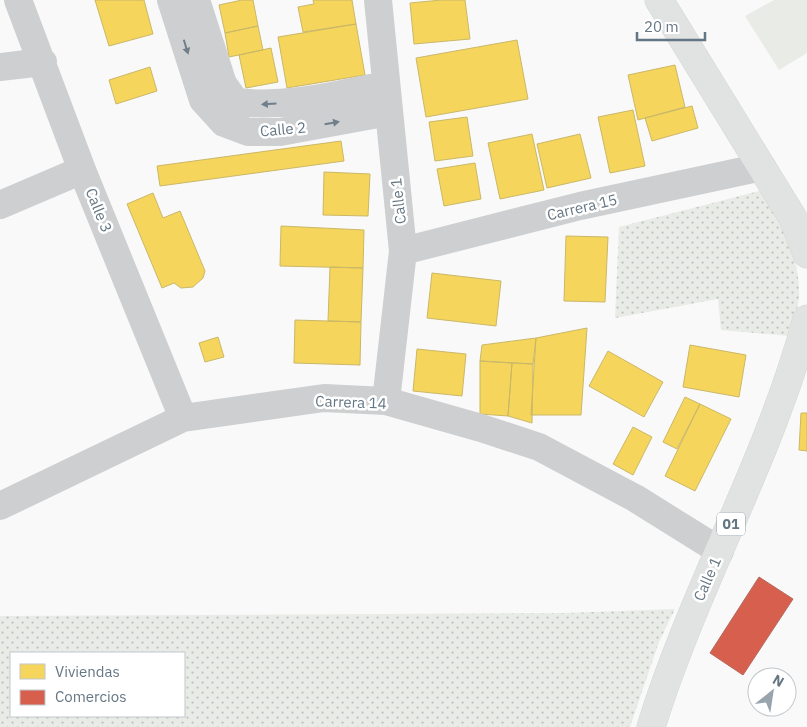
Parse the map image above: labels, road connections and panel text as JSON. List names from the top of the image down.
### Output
{
  "streets": {
    "highway": ["Calle 1", "01"],
    "street": [
      "Calle 2",
      "Carrera 15",
      "Calle 3",
      "Carrera 14"
    ]
  },
  "crossings": [
    ["Calle 2", "Calle 1"],
    ["Calle 1", "Carrera 15"],
    ["Calle 1", "Carrera 14"],
    ["Calle 3", "Carrera 14"]
  ],
  "legend": ["Viviendas", "Comercios"],
  "scale_bar": "20 m",
  "north": "top right"
}
